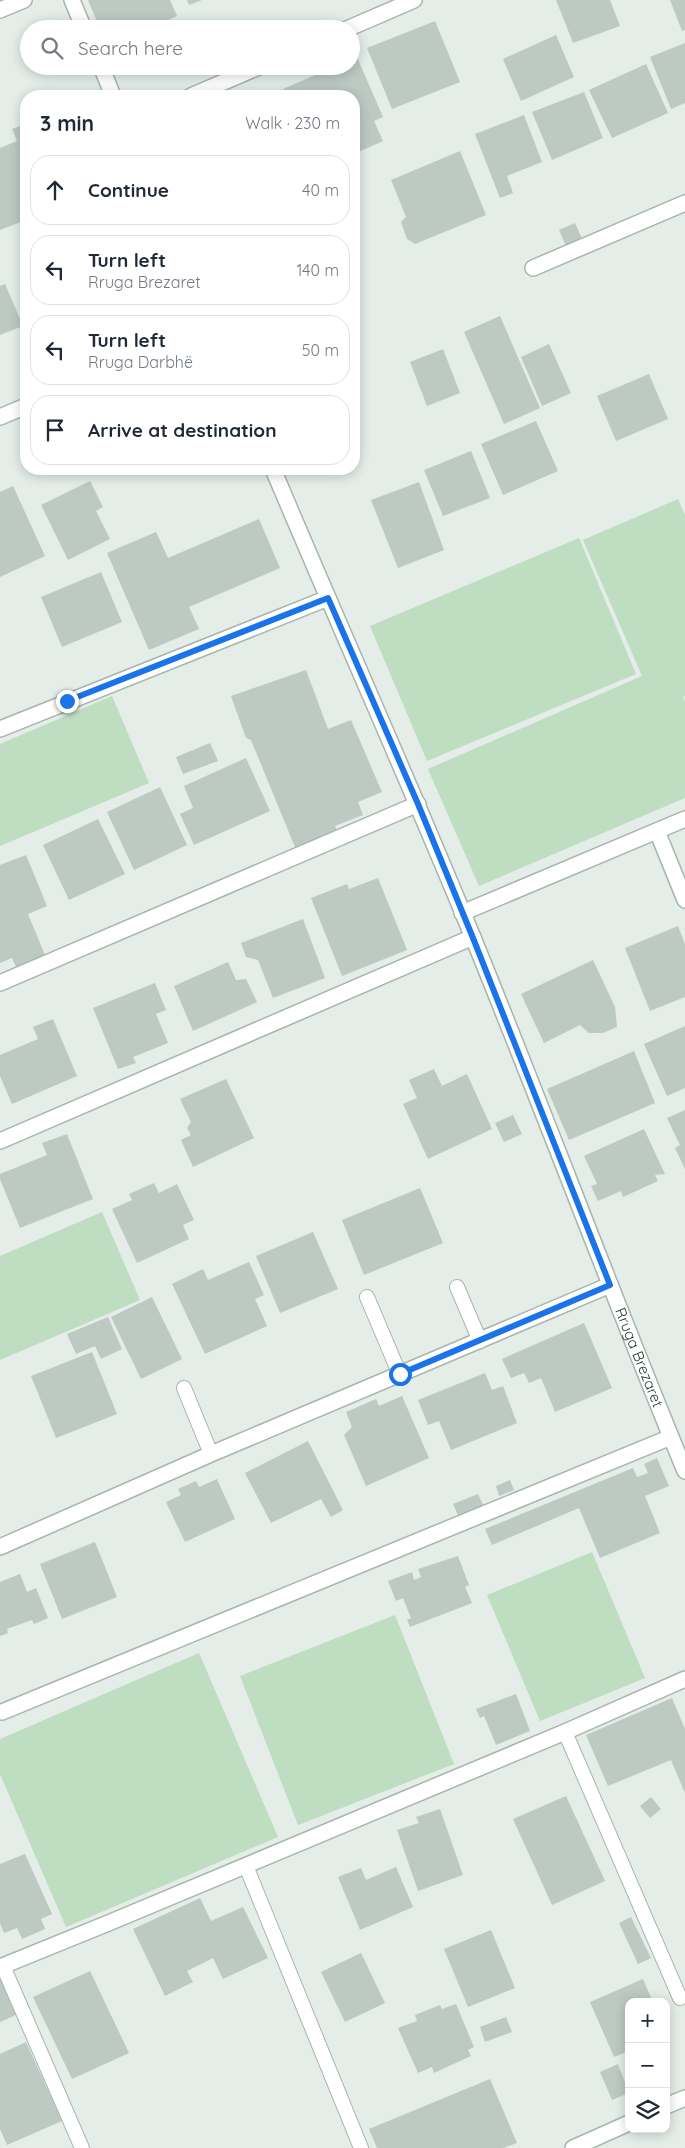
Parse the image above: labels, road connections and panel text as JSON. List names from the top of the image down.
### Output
{
  "streets": {
    "street": ["Rruga Brezaret"]
  },
  "page": {
    "search": "Search here",
    "heading": ["3 min", "Walk · 230 m"],
    "list": [
      ["Continue", "40 m"],
      ["Turn left", "Rruga Brezaret", "140 m"],
      ["Turn left", "Rruga Darbhë", "50 m"],
      "Arrive at destination"
    ],
    "map_buttons": ["+", "−"]
  }
}
